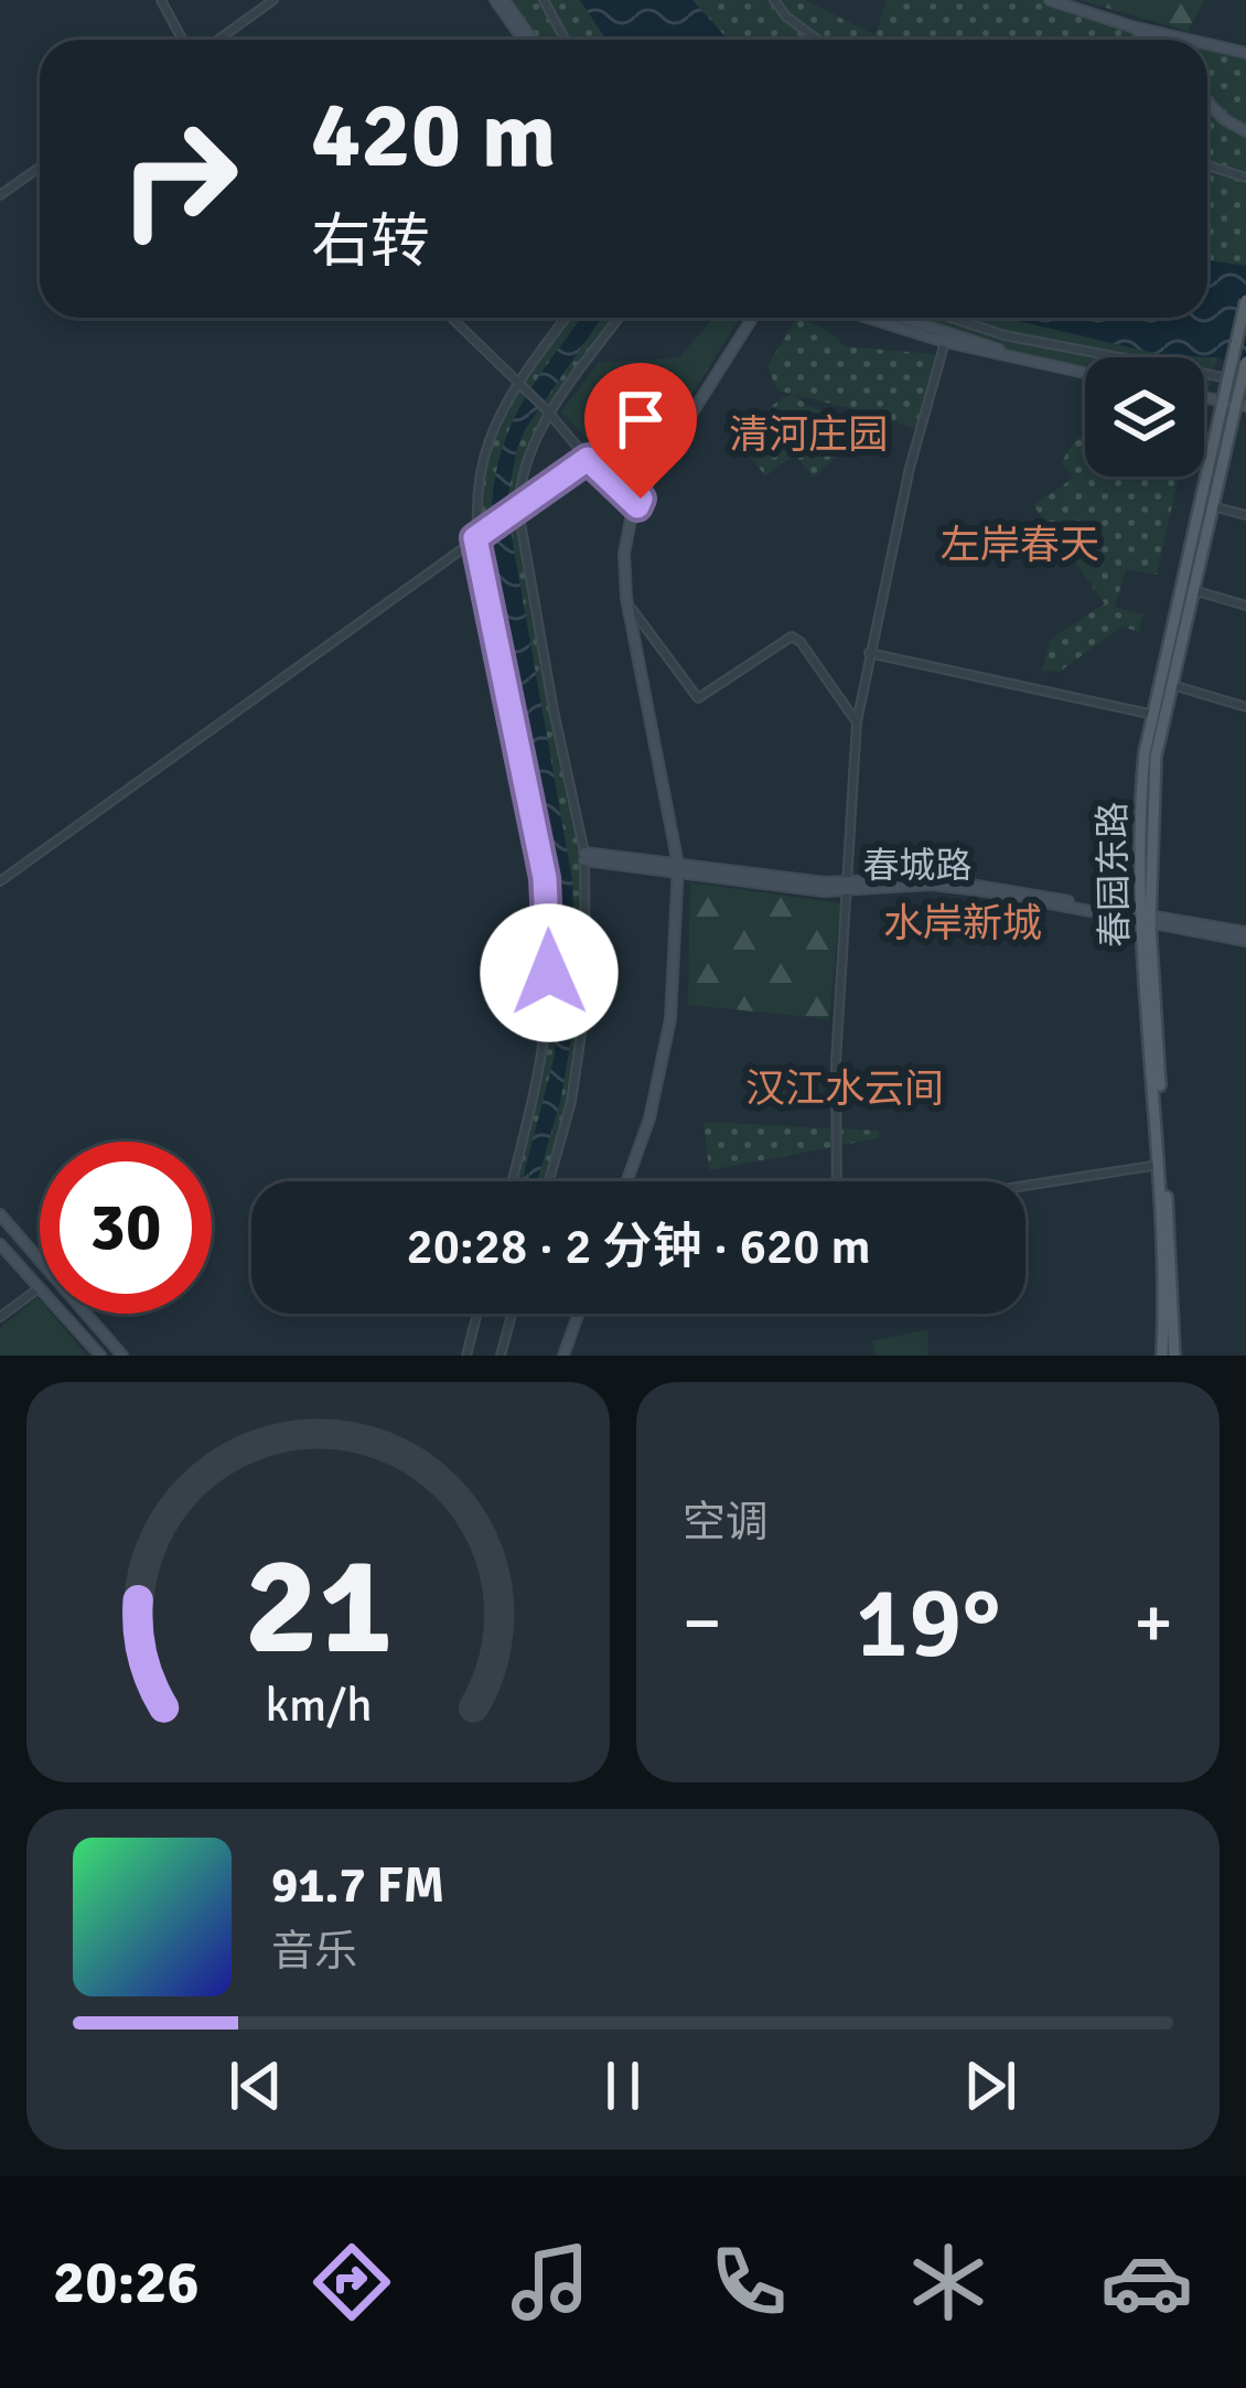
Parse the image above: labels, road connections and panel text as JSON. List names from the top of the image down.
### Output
{
  "streets": {
    "main road": ["春园东路"],
    "street": ["春城路"]
  },
  "crossings": [
    ["春城路", "春园东路"]
  ],
  "districts": [
    "清河庄园",
    "左岸春天",
    "水岸新城",
    "汉江水云间"
  ],
  "page": {
    "turn": ["420 m", "右转"],
    "limit": "30",
    "trip": "20:28 · 2 分钟 · 620 m",
    "tile": "空调",
    "heat": ["−", "19°", "+"],
    "song": ["91.7 FM", "音乐"],
    "tabs": "20:26",
    "gauge": ["21", "km/h"]
  }
}
